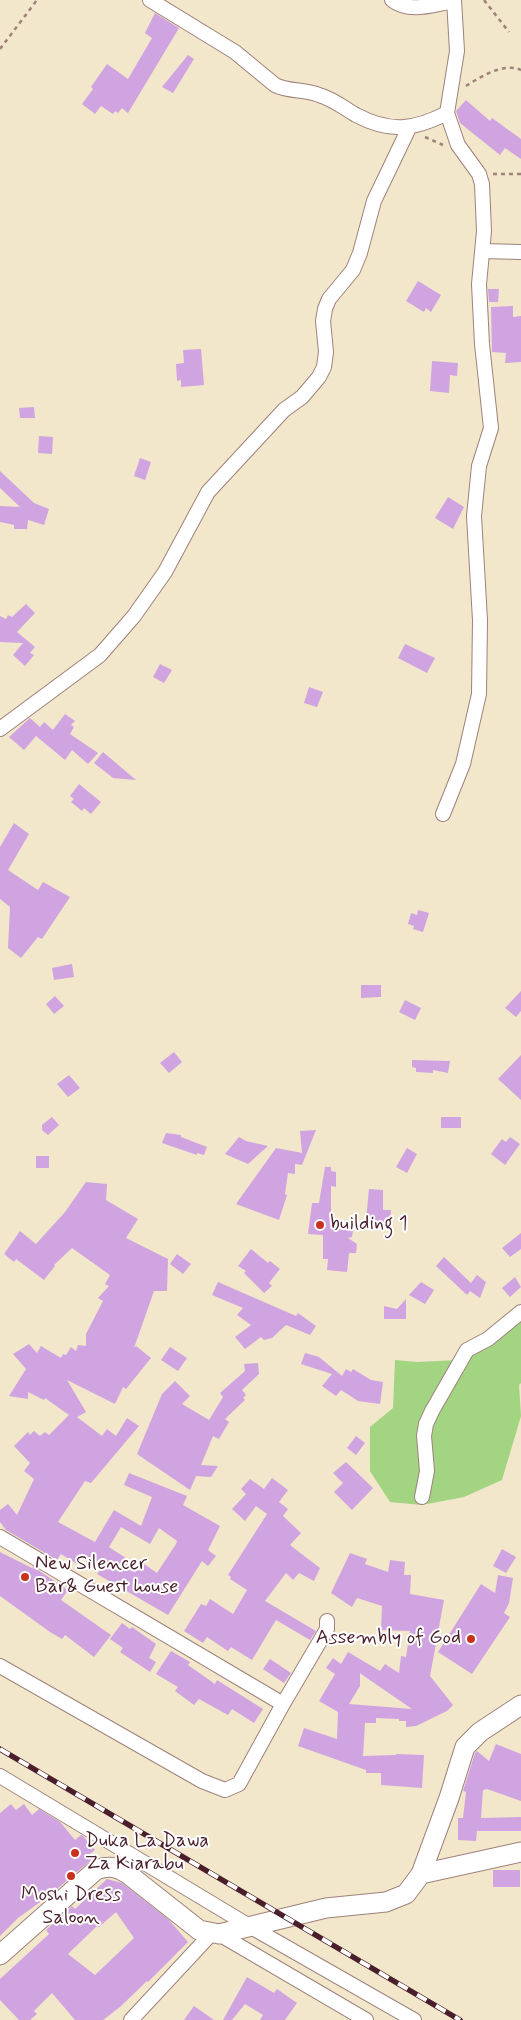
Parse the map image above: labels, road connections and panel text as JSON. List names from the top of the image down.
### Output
{
  "places": [
    "building 1",
    "New Silencer Bar& Guest house",
    "Assembly of God",
    "Duka La Dawa Za Kiarabu",
    "Moshi Dress Saloon"
  ]
}
